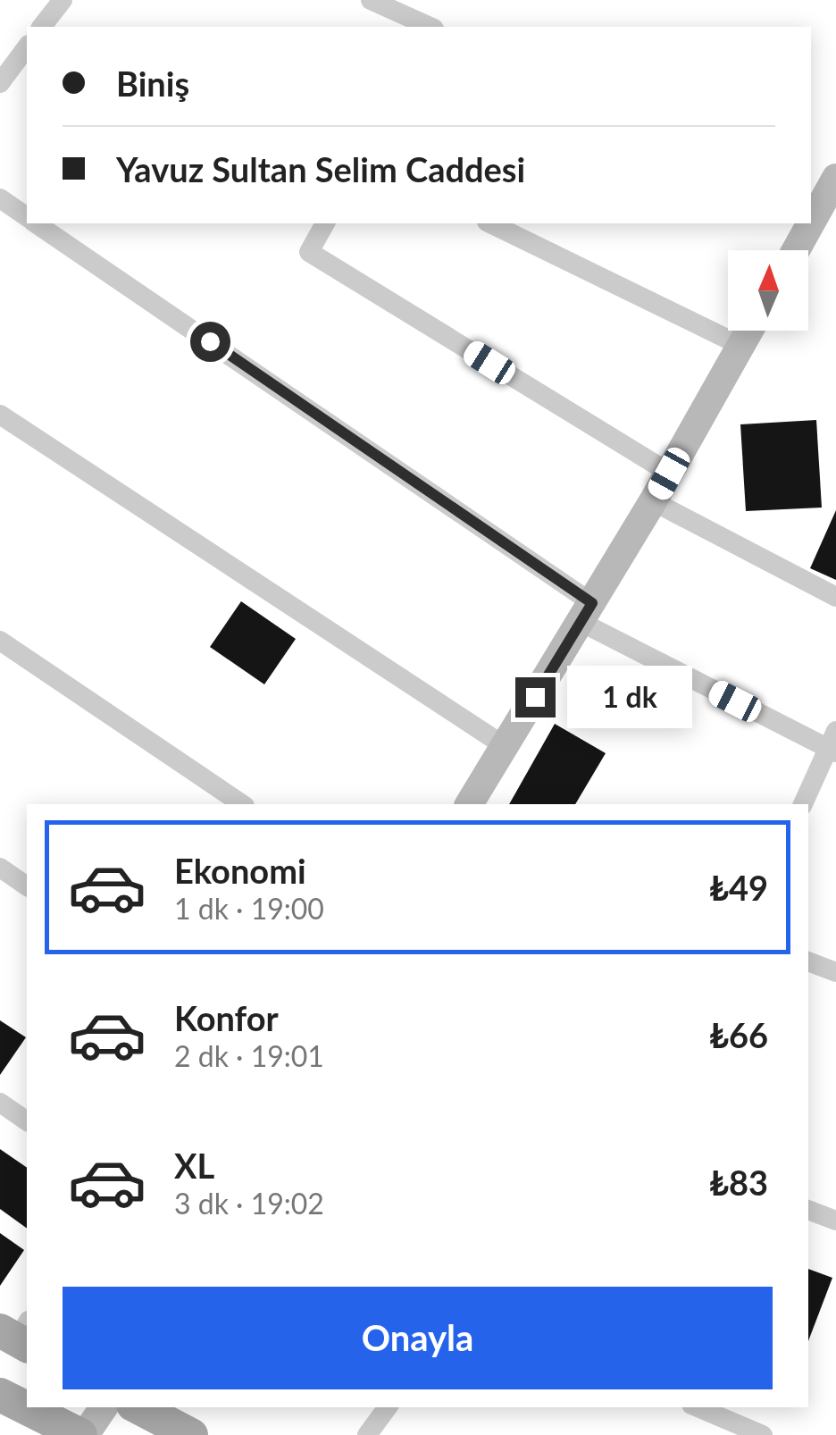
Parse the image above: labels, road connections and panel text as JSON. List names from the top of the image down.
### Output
{
  "north": "top",
  "page": {
    "banner": ["Biniş", "Yavuz Sultan Selim Caddesi"],
    "bubble": "1 dk",
    "list": [
      {
        "name": "Ekonomi",
        "note": "1 dk · 19:00",
        "value": "₺49"
      },
      {
        "name": "Konfor",
        "note": "2 dk · 19:01",
        "value": "₺66"
      },
      {
        "name": "XL",
        "note": "3 dk · 19:02",
        "value": "₺83"
      }
    ],
    "buttons": "Onayla"
  }
}
